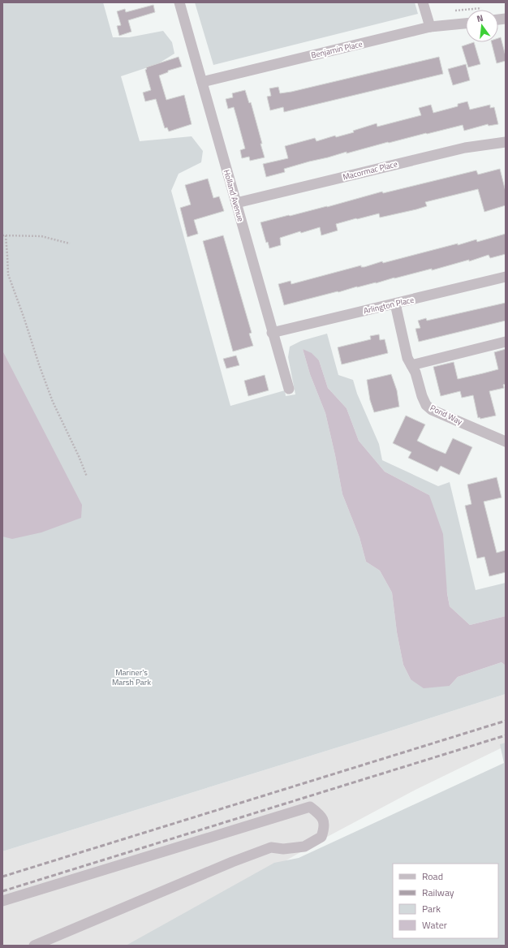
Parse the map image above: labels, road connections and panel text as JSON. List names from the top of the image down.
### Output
{
  "streets": {
    "street": [
      "Benjamin Place",
      "Macormac Place",
      "Holland Avenue",
      "Arlington Place",
      "Pond Way"
    ]
  },
  "crossings": [
    ["Benjamin Place", "Holland Avenue"],
    ["Macormac Place", "Holland Avenue"],
    ["Holland Avenue", "Arlington Place"],
    ["Arlington Place", "Pond Way"]
  ],
  "parks": ["Mariner's Marsh Park"],
  "legend": [
    "Road",
    "Railway",
    "Park",
    "Water"
  ],
  "north": "top"
}
